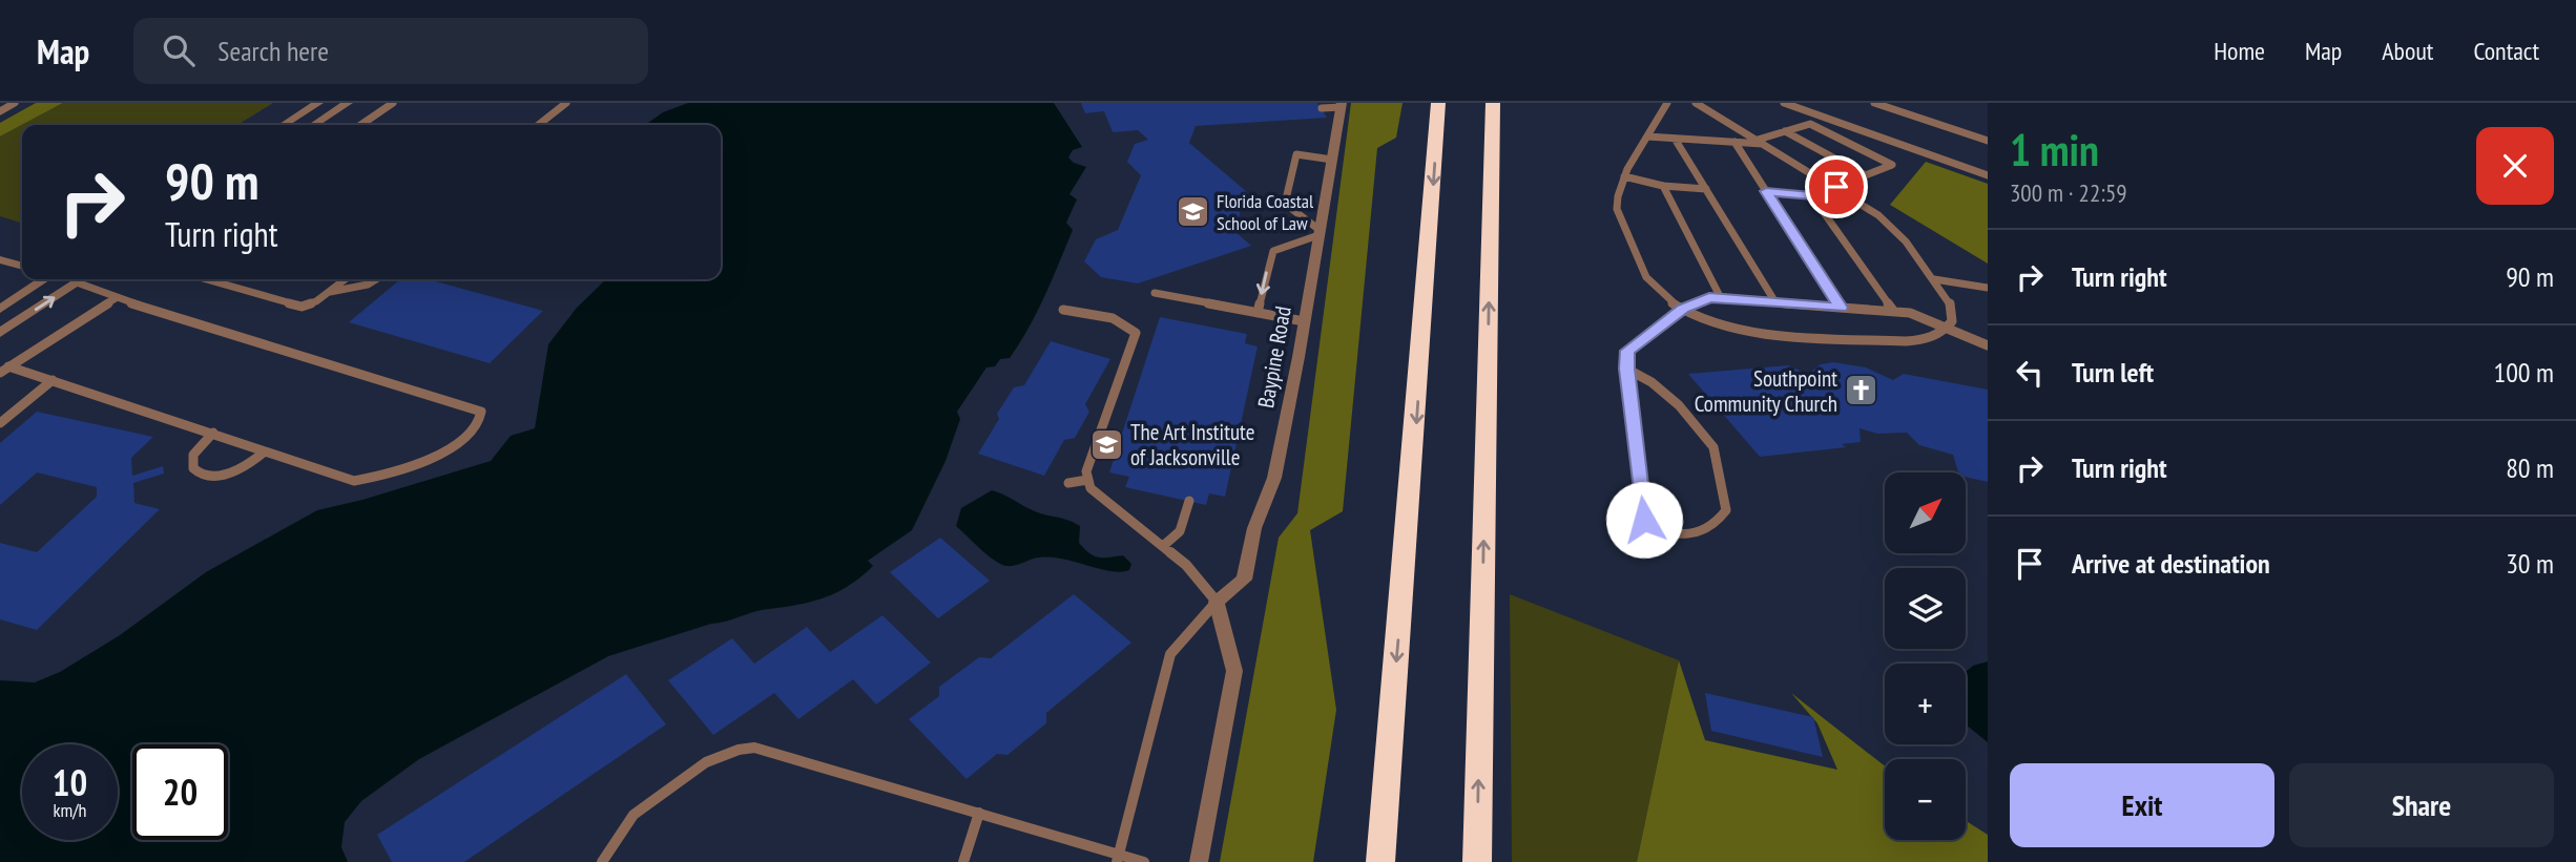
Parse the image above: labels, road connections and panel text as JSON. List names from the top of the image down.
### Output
{
  "streets": {
    "street": ["Baypine Road"]
  },
  "places": {
    "school or university": ["Florida Coastal School of Law", "The Art Institute of Jacksonville"],
    "church": ["Southpoint Community Church"]
  },
  "north": "top right",
  "page": {
    "header": "Map",
    "search": "Search here",
    "nav": [
      "Home",
      "Map",
      "About",
      "Contact"
    ],
    "heading": ["1 min", "300 m · 22:59"],
    "turn": ["90 m", "Turn right"],
    "list": [
      {
        "name": "Turn right",
        "value": "90 m"
      },
      {
        "name": "Turn left",
        "value": "100 m"
      },
      {
        "name": "Turn right",
        "value": "80 m"
      },
      {
        "name": "Arrive at destination",
        "value": "30 m"
      }
    ],
    "map_buttons": ["+", "−"],
    "speed": "10 km/h",
    "limit": "20",
    "buttons": ["Exit", "Share"]
  }
}
